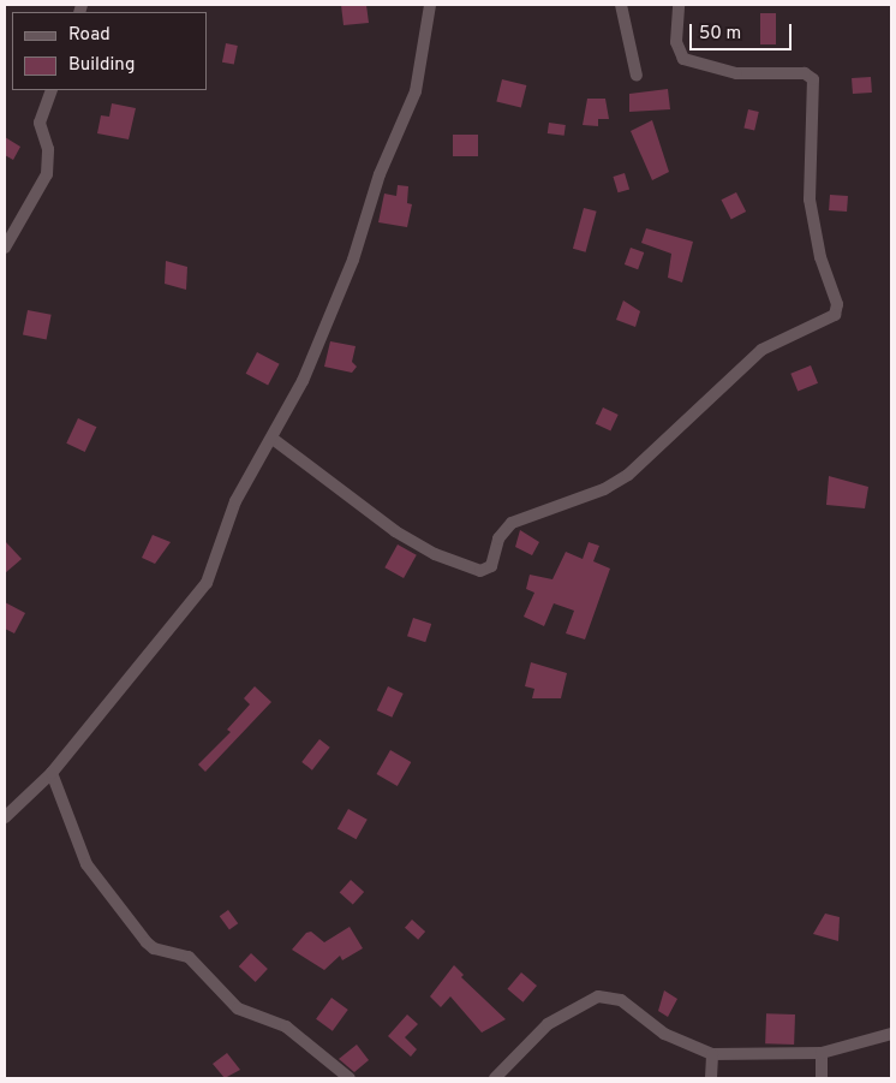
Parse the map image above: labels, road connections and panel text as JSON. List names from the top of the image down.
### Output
{
  "legend": ["Road", "Building"],
  "scale_bar": "50 m"
}
